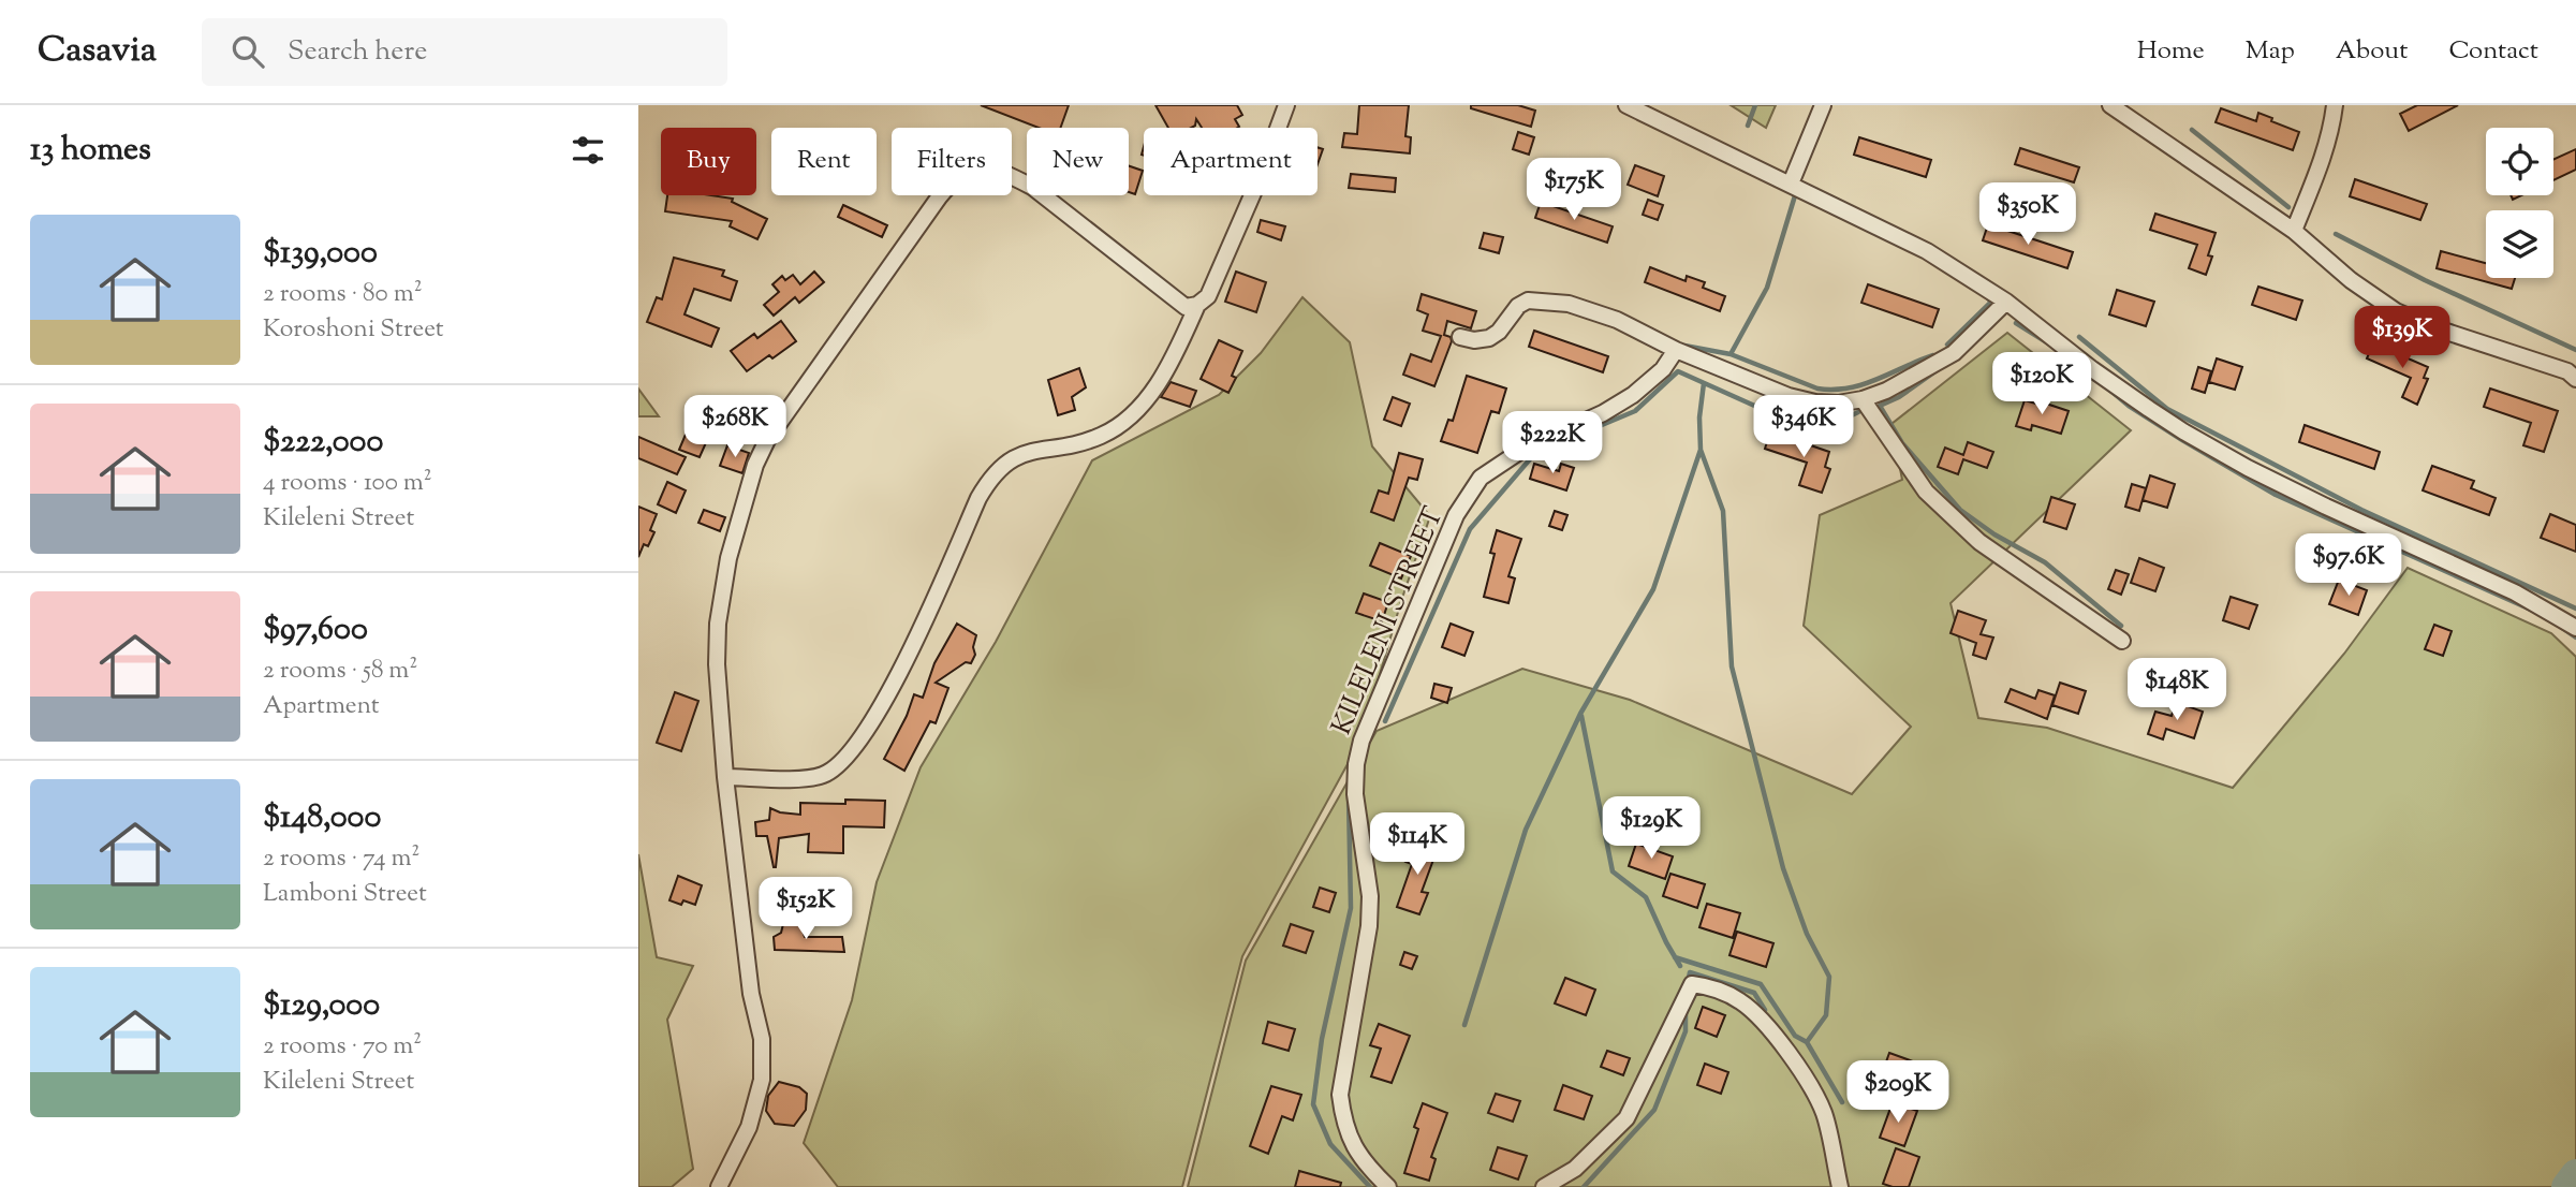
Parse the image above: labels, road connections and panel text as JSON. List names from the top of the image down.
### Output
{
  "streets": {
    "street": ["KILELENI STREET"]
  },
  "page": {
    "header": "Casavia",
    "search": "Search here",
    "nav": [
      "Home",
      "Map",
      "About",
      "Contact"
    ],
    "heading": "13 homes",
    "chip": [
      "Buy",
      "Rent",
      "Filters",
      "New",
      "Apartment"
    ],
    "price": [
      "$175K",
      "$350K",
      "$139K",
      "$120K",
      "$268K",
      "$346K",
      "$222K",
      "$97.6K",
      "$148K",
      "$129K",
      "$114K",
      "$152K",
      "$209K"
    ],
    "list": [
      {
        "name": "$139,000",
        "note": "2 rooms · 80 m² · Koroshoni Street"
      },
      {
        "name": "$222,000",
        "note": "4 rooms · 100 m² · Kileleni Street"
      },
      {
        "name": "$97,600",
        "note": "2 rooms · 58 m² · Apartment"
      },
      {
        "name": "$148,000",
        "note": "2 rooms · 74 m² · Lamboni Street"
      },
      {
        "name": "$129,000",
        "note": "2 rooms · 70 m² · Kileleni Street"
      }
    ]
  }
}
